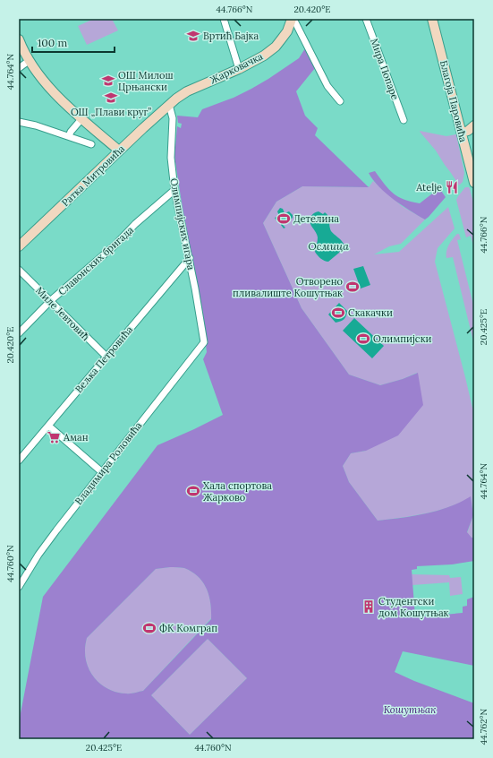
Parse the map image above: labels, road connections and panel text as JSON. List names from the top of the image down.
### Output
{
  "streets": {
    "street": [
      "Жарковачка",
      "Мира Попаре",
      "Благоја Паровића",
      "Ратка Митровића",
      "Олимпијских игара",
      "Славонских бригада",
      "Миле Јевтовић",
      "Вељка Петровића",
      "Владимира Роловића"
    ]
  },
  "crossings": [
    ["Жарковачка", "Ратка Митровића"],
    ["Жарковачка", "Олимпијских игара"],
    ["Ратка Митровића", "Олимпијских игара"],
    ["Олимпијских игара", "Славонских бригада"],
    ["Олимпијских игара", "Вељка Петровића"],
    ["Олимпијских игара", "Владимира Роловића"],
    ["Славонских бригада", "Миле Јевтовић"],
    ["Миле Јевтовић", "Вељка Петровића"]
  ],
  "water": ["Осмица"],
  "parks": ["Кошутњак"],
  "places": {
    "school or university": ["Вртић Бајка", "ОШ Милош Црњански", "ОШ „Плави круг”"],
    "restaurant": ["Atelje"],
    "sports": [
      "Детелина",
      "Отворено пливалиште Кошутњак",
      "Скакачки",
      "Олимпијски",
      "Хала спортова Жарково",
      "ФК Комграп"
    ],
    "supermarket": ["Аман"],
    "building": ["Студентски дом Кошутњак"]
  },
  "scale_bar": "100 m",
  "coordinates": [
    "44.766°N",
    "20.420°E",
    "44.764°N",
    "20.425°E",
    "44.760°N",
    "44.762°N"
  ]
}
